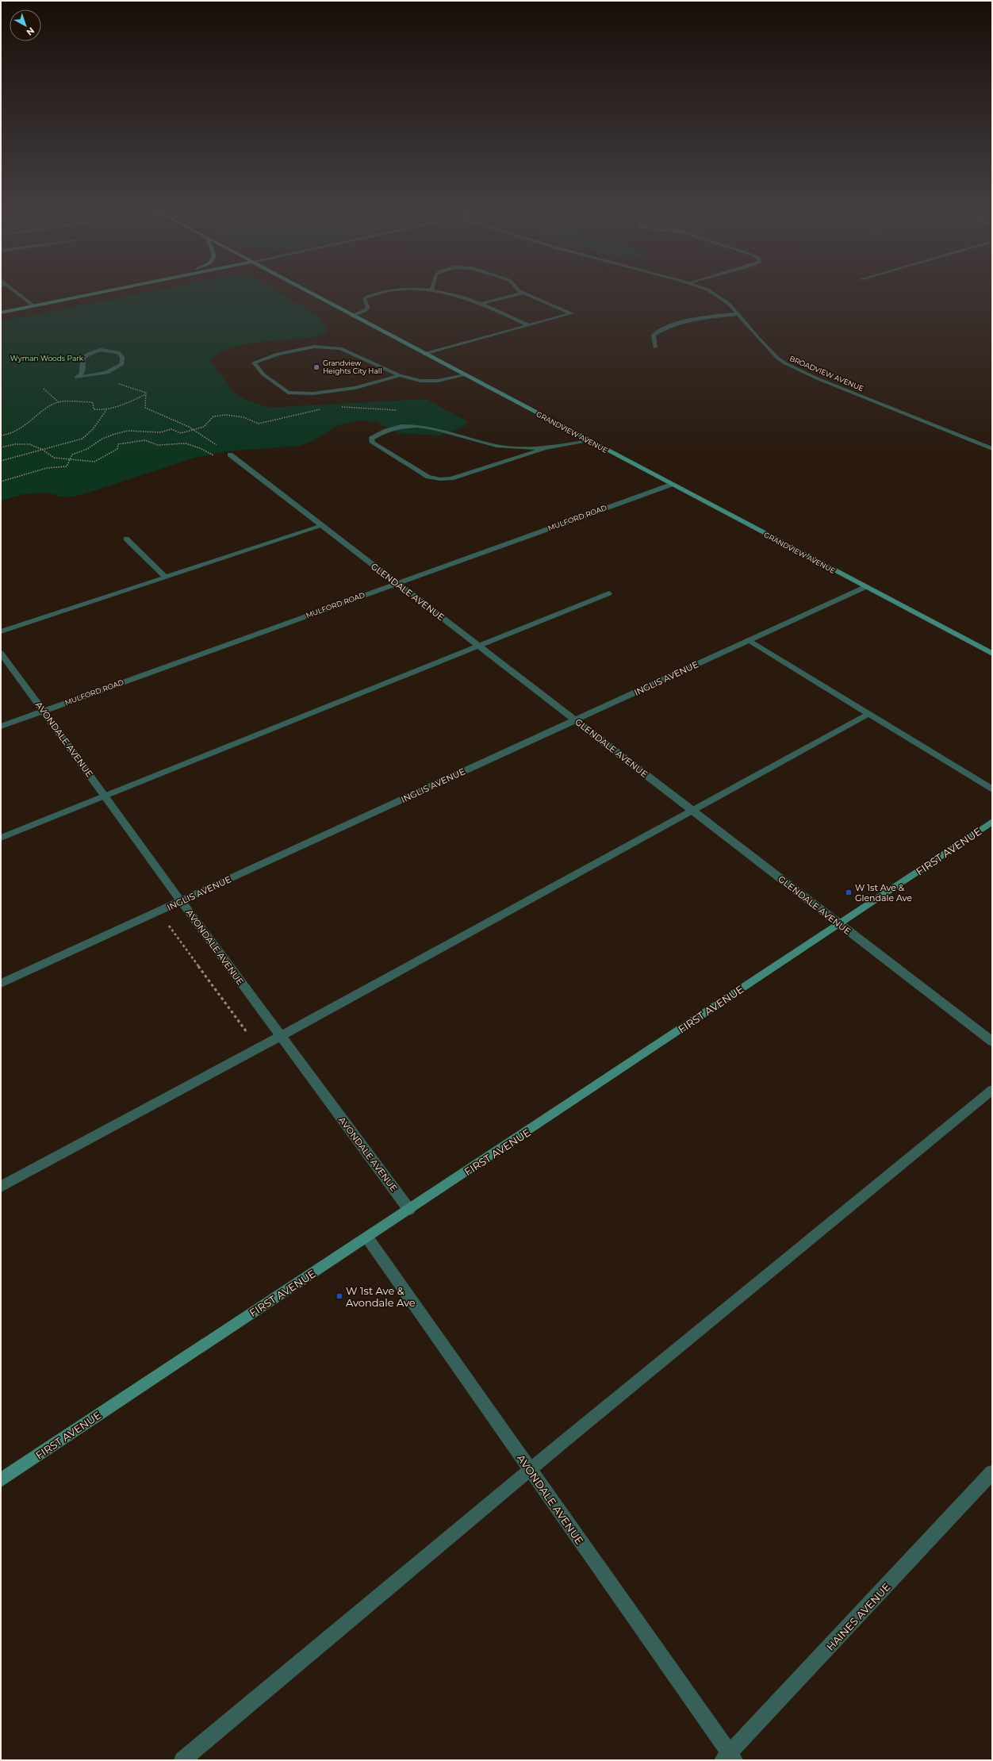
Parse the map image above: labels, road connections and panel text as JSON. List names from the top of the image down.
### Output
{
  "streets": {
    "main road": ["GRANDVIEW AVENUE", "FIRST AVENUE"],
    "street": [
      "BROADVIEW AVENUE",
      "MULFORD ROAD",
      "GLENDALE AVENUE",
      "INGLIS AVENUE",
      "AVONDALE AVENUE",
      "HAINES AVENUE"
    ]
  },
  "crossings": [
    ["GRANDVIEW AVENUE", "MULFORD ROAD"],
    ["GRANDVIEW AVENUE", "INGLIS AVENUE"],
    ["MULFORD ROAD", "GLENDALE AVENUE"],
    ["MULFORD ROAD", "AVONDALE AVENUE"],
    ["GLENDALE AVENUE", "INGLIS AVENUE"],
    ["GLENDALE AVENUE", "FIRST AVENUE"],
    ["INGLIS AVENUE", "AVONDALE AVENUE"],
    ["AVONDALE AVENUE", "FIRST AVENUE"],
    ["AVONDALE AVENUE", "HAINES AVENUE"]
  ],
  "parks": ["Wyman Woods Park"],
  "places": {
    "other": ["Grandview Heights City Hall"],
    "transit": ["W 1st Ave & Glendale Ave", "W 1st Ave & Avondale Ave"]
  },
  "north": "bottom right"
}
